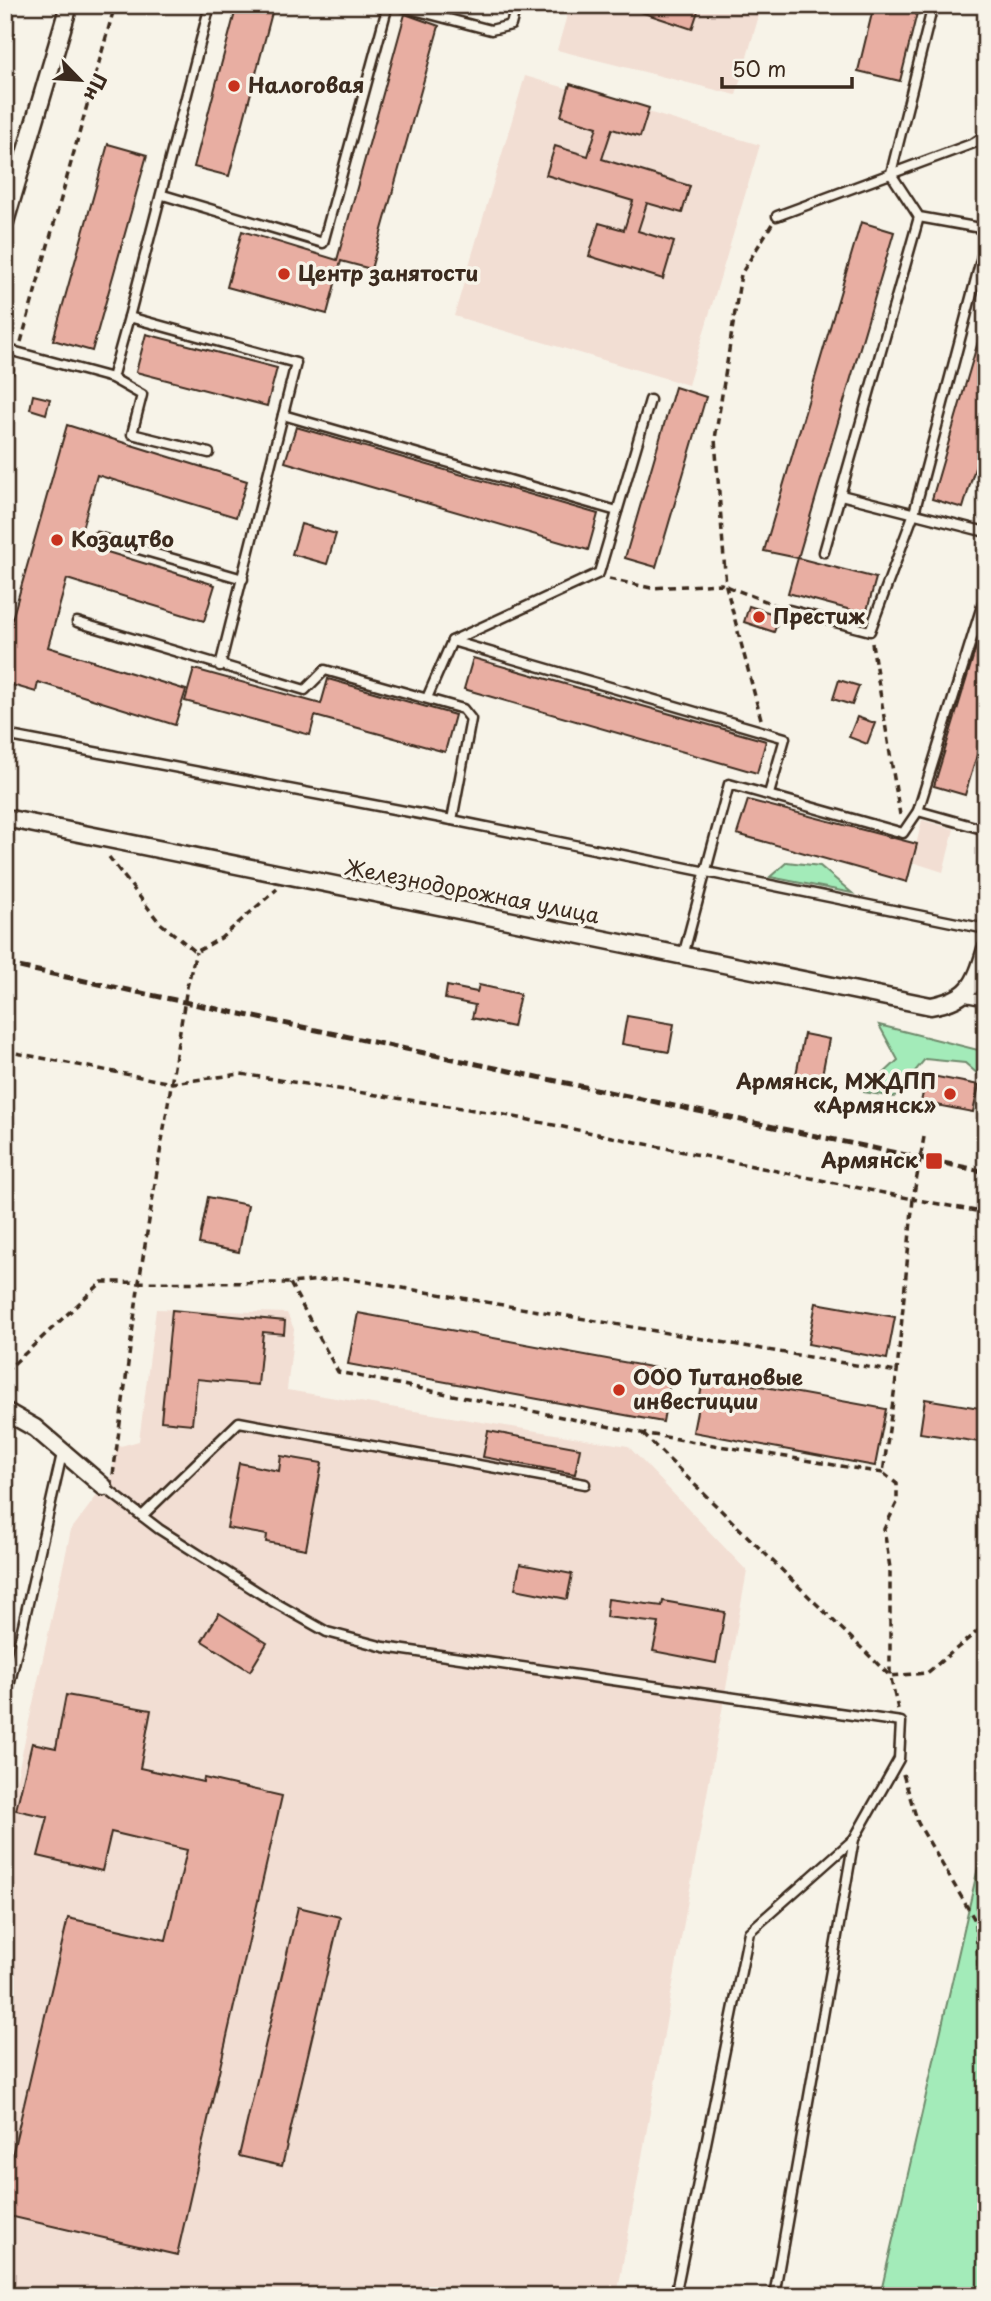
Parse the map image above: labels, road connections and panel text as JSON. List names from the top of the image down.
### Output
{
  "streets": {
    "street": ["Железнодорожная улица"]
  },
  "places": {
    "other": [
      "Налоговая",
      "Центр занятости",
      "Козацтво",
      "Престиж",
      "Армянск, МЖДПП «Армянск»",
      "ООО Титановые инвестиции"
    ],
    "transit": ["Армянск"]
  },
  "scale_bar": "50 m",
  "north": "bottom right"
}
